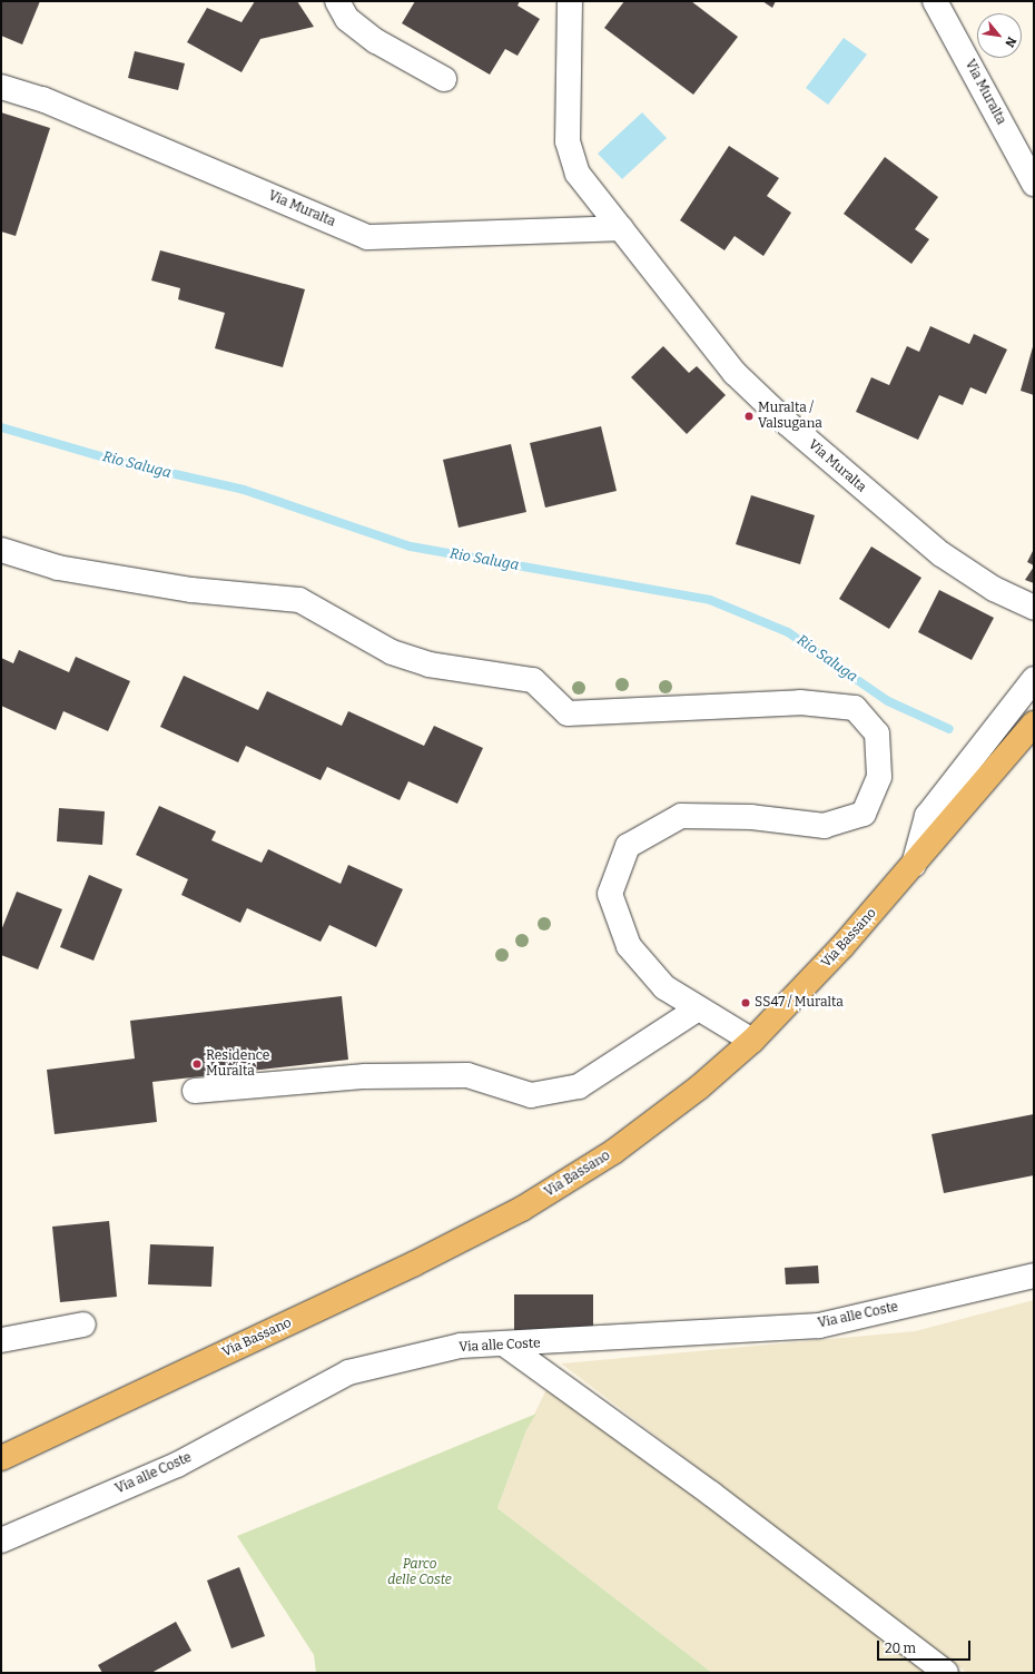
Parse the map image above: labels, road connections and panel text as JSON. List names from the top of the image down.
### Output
{
  "streets": {
    "main road": ["Via Bassano"],
    "street": ["Via Muralta", "Via alle Coste"]
  },
  "water": ["Rio Saluga"],
  "parks": ["Parco delle Coste"],
  "places": ["Muralta / Valsugana", "SS47 / Muralta", "Residence Muralta"],
  "scale_bar": "20 m",
  "north": "bottom right"
}
